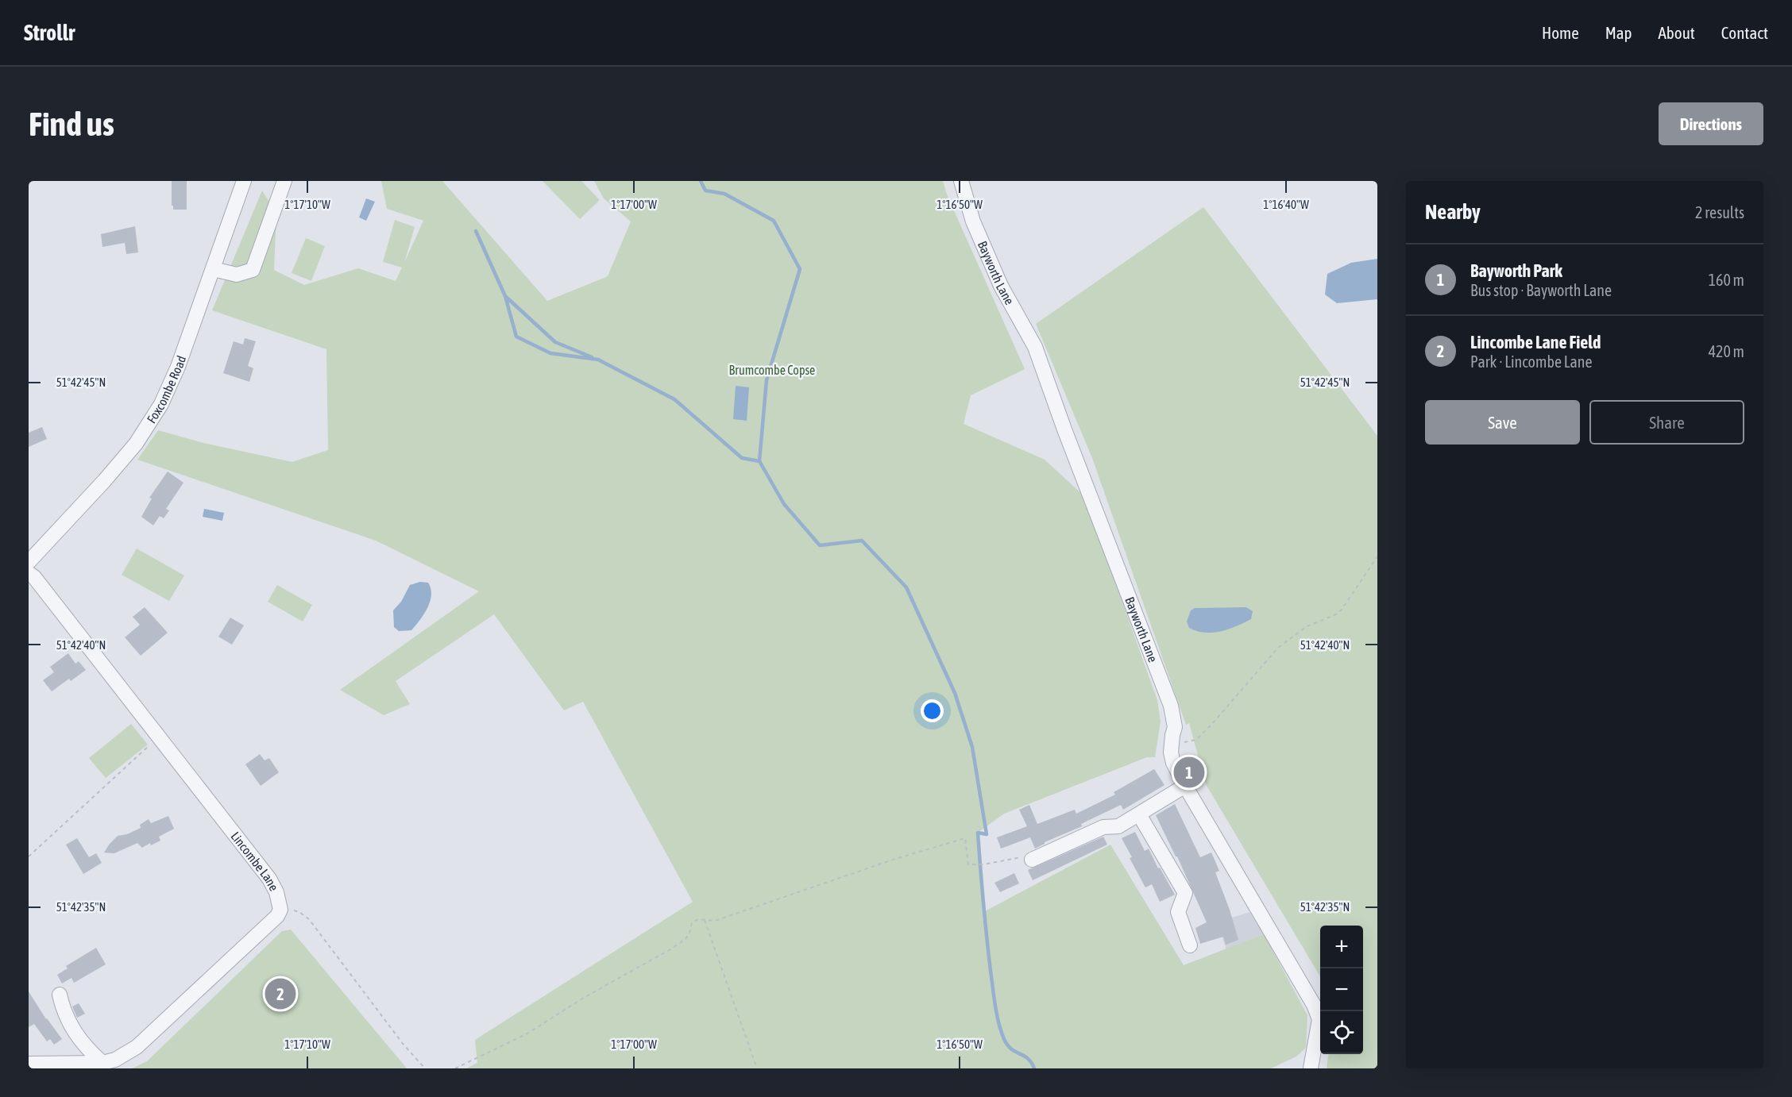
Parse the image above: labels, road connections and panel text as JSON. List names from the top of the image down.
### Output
{
  "streets": {
    "street": ["Bayworth Lane", "Foxcombe Road", "Lincombe Lane"]
  },
  "parks": ["Brumcombe Copse"],
  "page": {
    "header": "Strollr",
    "nav": [
      "Home",
      "Map",
      "About",
      "Contact"
    ],
    "buttons": [
      "Directions",
      ["Save", "Share"]
    ],
    "title": "Find us",
    "heading": ["Nearby", "2 results"],
    "list": [
      {
        "mark": "1",
        "name": "Bayworth Park",
        "note": "Bus stop · Bayworth Lane",
        "value": "160 m"
      },
      {
        "mark": "2",
        "name": "Lincombe Lane Field",
        "note": "Park · Lincombe Lane",
        "value": "420 m"
      }
    ],
    "pins": ["1", "2"],
    "map_buttons": ["+", "−"]
  },
  "coordinates": [
    "1°17'10\"W",
    "1°17'00\"W",
    "1°16'50\"W",
    "1°16'40\"W",
    "51°42'45\"N",
    "51°42'40\"N",
    "51°42'35\"N"
  ]
}
